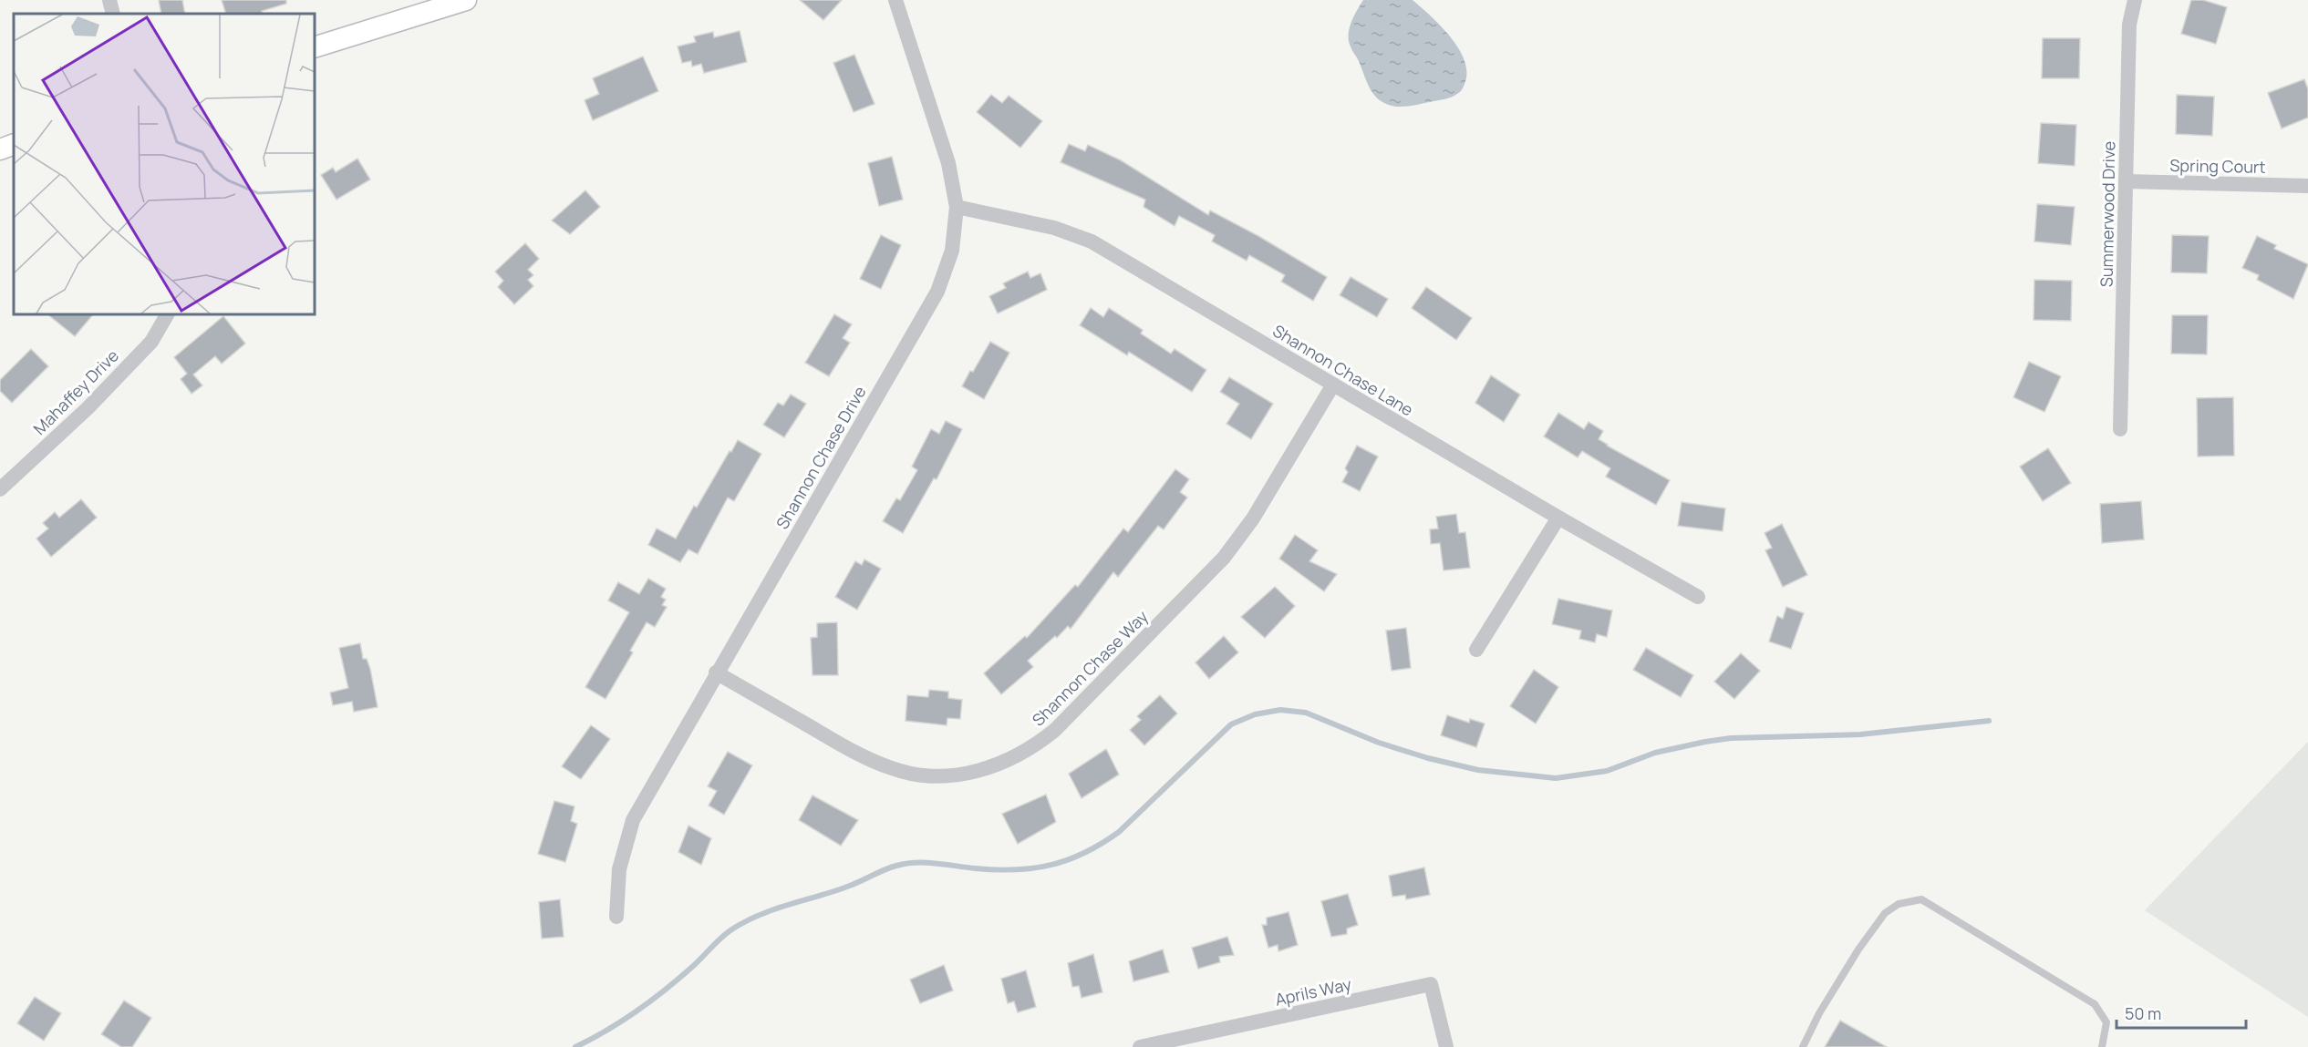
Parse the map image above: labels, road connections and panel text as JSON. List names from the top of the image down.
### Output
{
  "streets": {
    "street": [
      "Spring Court",
      "Summerwood Drive",
      "Shannon Chase Lane",
      "Mahaffey Drive",
      "Shannon Chase Drive",
      "Shannon Chase Way",
      "Aprils Way"
    ]
  },
  "crossings": [
    ["Spring Court", "Summerwood Drive"],
    ["Shannon Chase Lane", "Shannon Chase Drive"],
    ["Shannon Chase Lane", "Shannon Chase Way"],
    ["Shannon Chase Drive", "Shannon Chase Way"]
  ],
  "scale_bar": "50 m"
}
